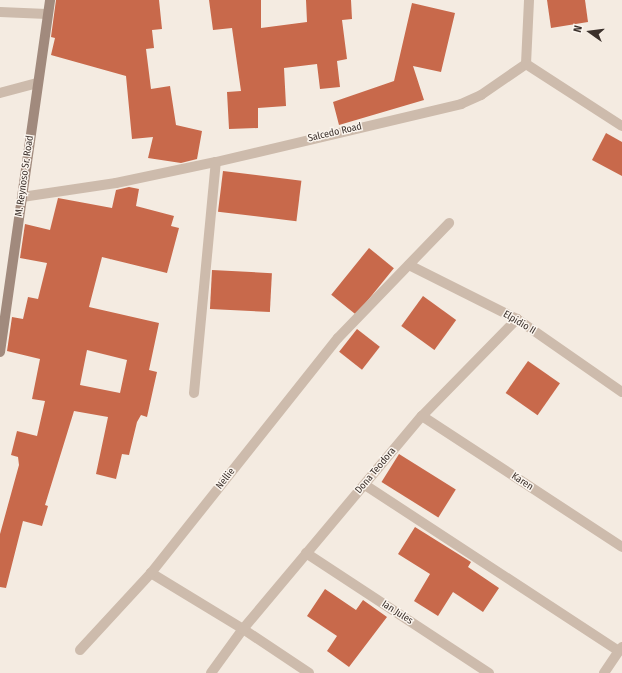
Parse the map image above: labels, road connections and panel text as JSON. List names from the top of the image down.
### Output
{
  "streets": {
    "street": [
      "Salcedo Road",
      "M. Reynoso Sr. Road",
      "Elpidio II",
      "Dona Teodora",
      "Nellie",
      "Karen",
      "Ian Jules"
    ]
  },
  "crossings": [
    ["Salcedo Road", "M. Reynoso Sr. Road"],
    ["Elpidio II", "Dona Teodora"],
    ["Elpidio II", "Nellie"],
    ["Dona Teodora", "Karen"],
    ["Dona Teodora", "Ian Jules"]
  ],
  "north": "left"
}
